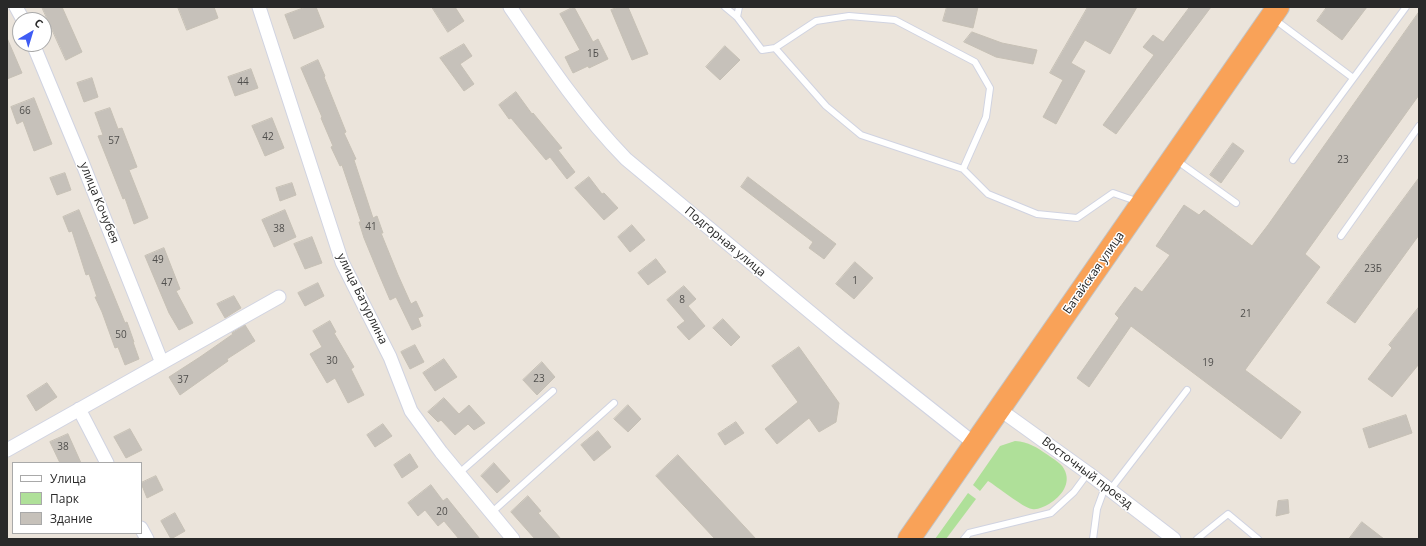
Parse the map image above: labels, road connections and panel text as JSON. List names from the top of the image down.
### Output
{
  "streets": {
    "highway": ["Батайская улица"],
    "street": [
      "улица Кочубея",
      "Подгорная улица",
      "улица Батурлина",
      "Восточный проезд"
    ]
  },
  "crossings": [
    ["Подгорная улица", "Батайская улица"],
    ["Батайская улица", "Восточный проезд"]
  ],
  "house_numbers": [
    "1Б",
    "44",
    "66",
    "42",
    "57",
    "23",
    "41",
    "38",
    "49",
    "23Б",
    "1",
    "47",
    "8",
    "21",
    "50",
    "30",
    "19",
    "23",
    "37",
    "38",
    "20"
  ],
  "legend": ["Улица", "Парк", "Здание"],
  "north": "top right"
}
